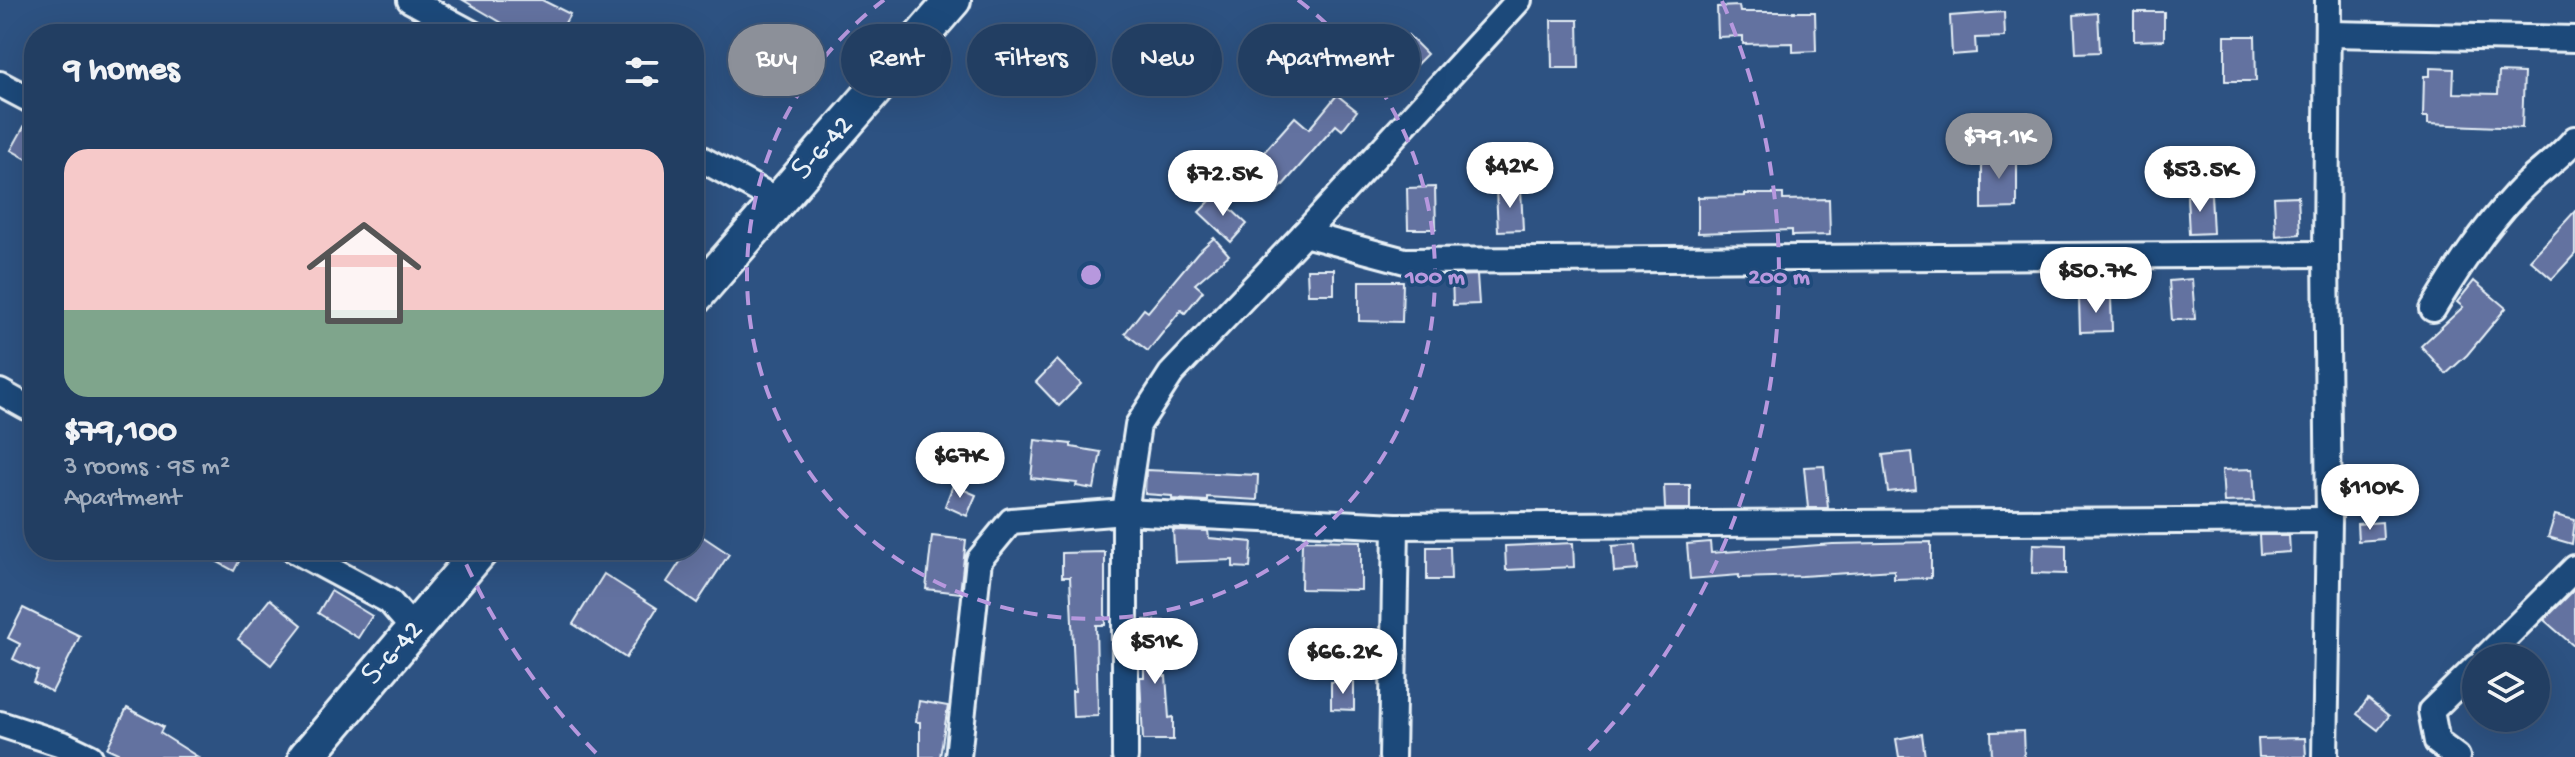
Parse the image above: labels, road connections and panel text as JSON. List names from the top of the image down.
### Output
{
  "streets": {
    "main road": ["Տ-6-42"]
  },
  "page": {
    "chip": [
      "Buy",
      "Rent",
      "Filters",
      "New",
      "Apartment"
    ],
    "heading": "9 homes",
    "price": [
      "$79.1K",
      "$42K",
      "$53.5K",
      "$72.5K",
      "$50.7K",
      "$67K",
      "$110K",
      "$51K",
      "$66.2K"
    ],
    "list": [
      {
        "name": "$79,100",
        "note": "3 rooms · 95 m² · Apartment"
      }
    ]
  },
  "rings": ["100 m", "200 m"]
}
